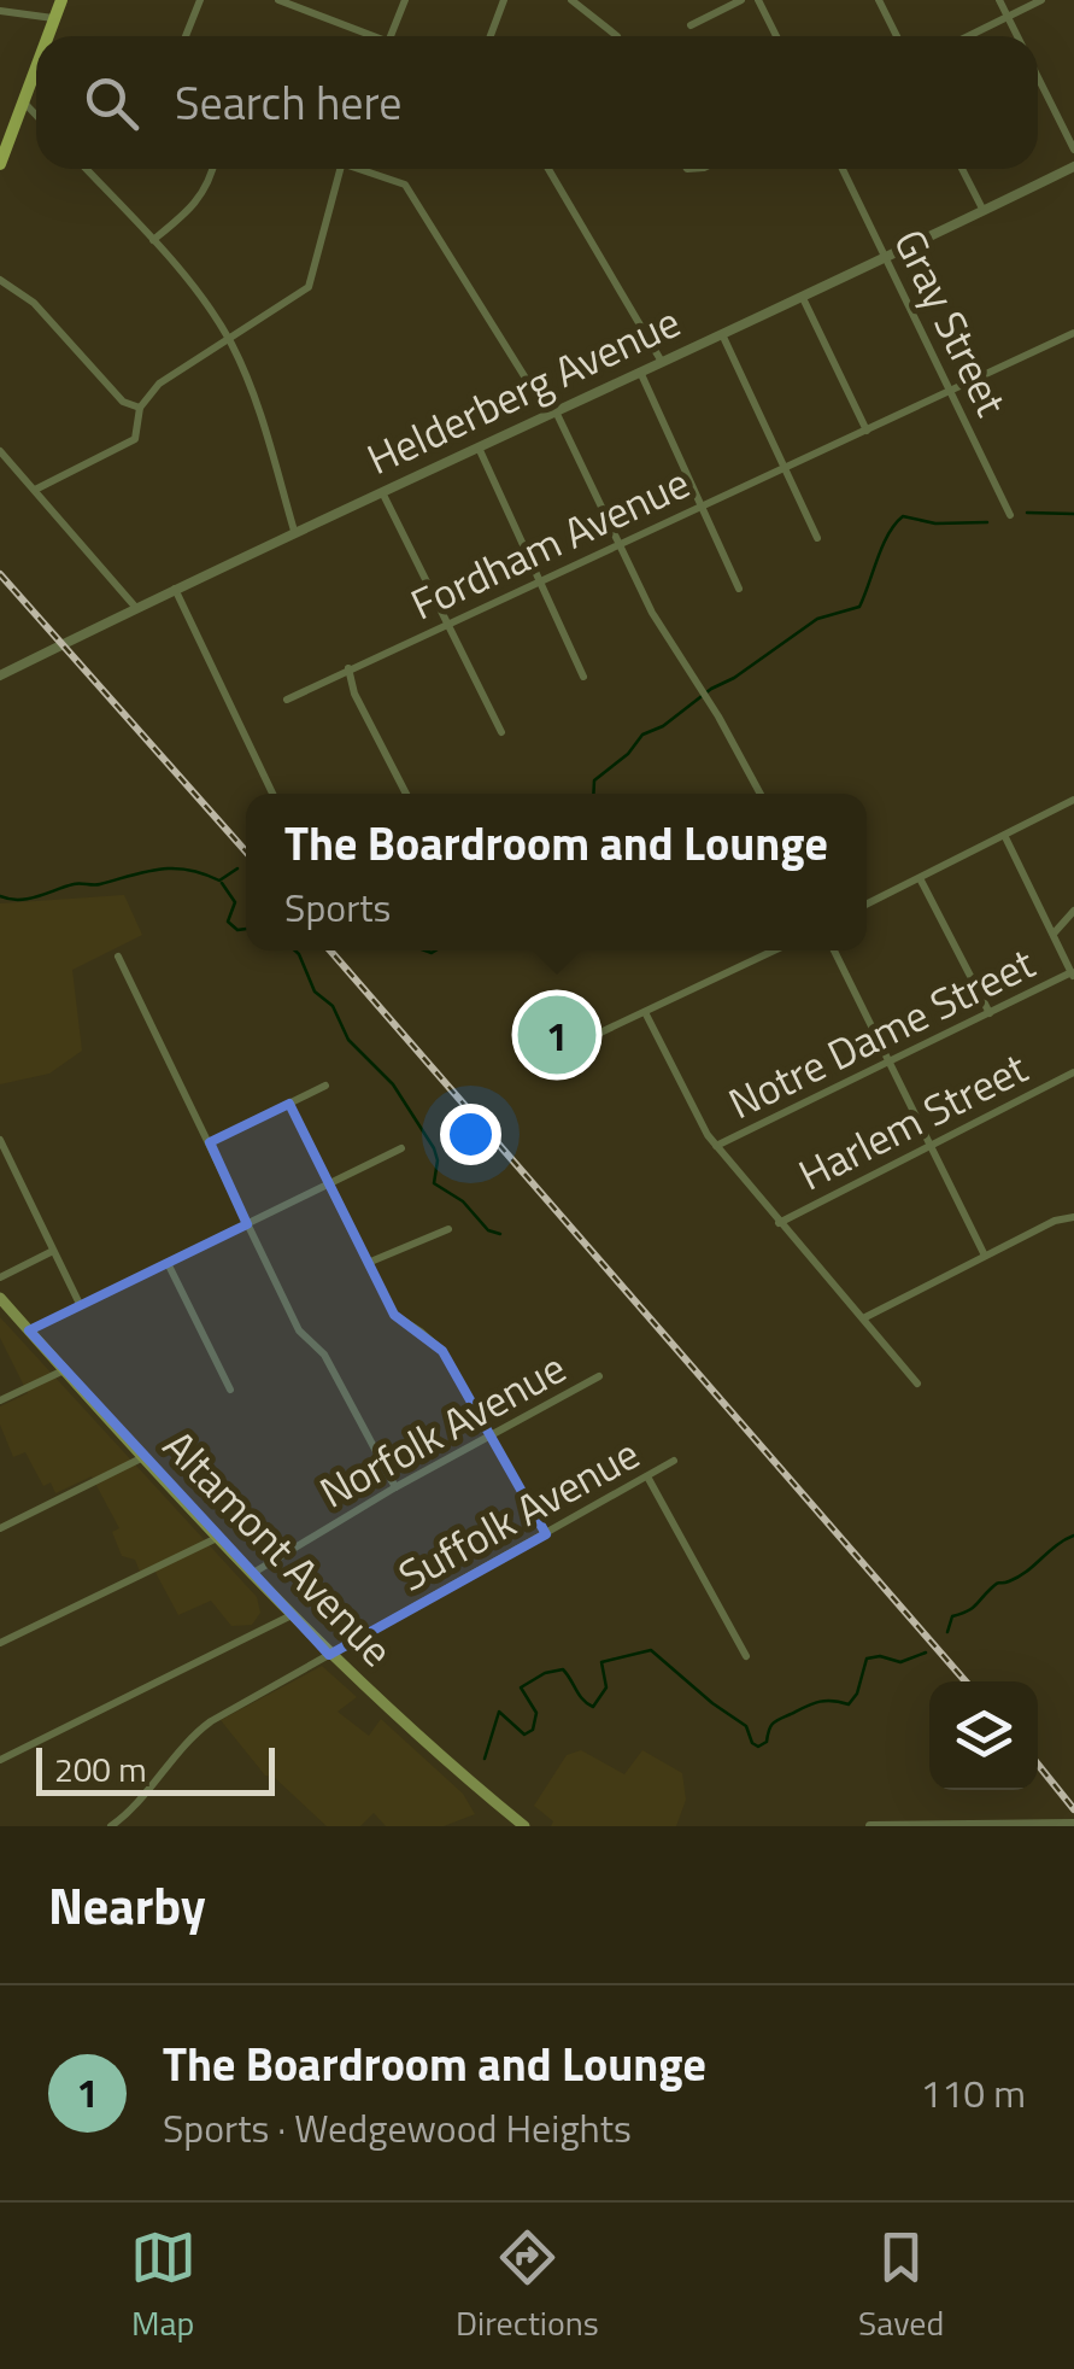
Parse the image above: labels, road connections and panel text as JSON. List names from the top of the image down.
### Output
{
  "streets": {
    "main road": ["Altamont Avenue"],
    "street": [
      "Gray Street",
      "Helderberg Avenue",
      "Fordham Avenue",
      "Notre Dame Street",
      "Harlem Street",
      "Norfolk Avenue",
      "Suffolk Avenue"
    ]
  },
  "crossings": [
    ["Gray Street", "Helderberg Avenue"],
    ["Gray Street", "Fordham Avenue"],
    ["Norfolk Avenue", "Altamont Avenue"],
    ["Suffolk Avenue", "Altamont Avenue"]
  ],
  "scale_bar": "200 m",
  "page": {
    "search": "Search here",
    "popup": ["The Boardroom and Lounge", "Sports"],
    "pins": "1",
    "scale": "200 m",
    "heading": "Nearby",
    "list": [
      {
        "mark": "1",
        "name": "The Boardroom and Lounge",
        "note": "Sports · Wedgewood Heights",
        "value": "110 m"
      }
    ],
    "nav": ["Map", "Directions", "Saved"]
  }
}
